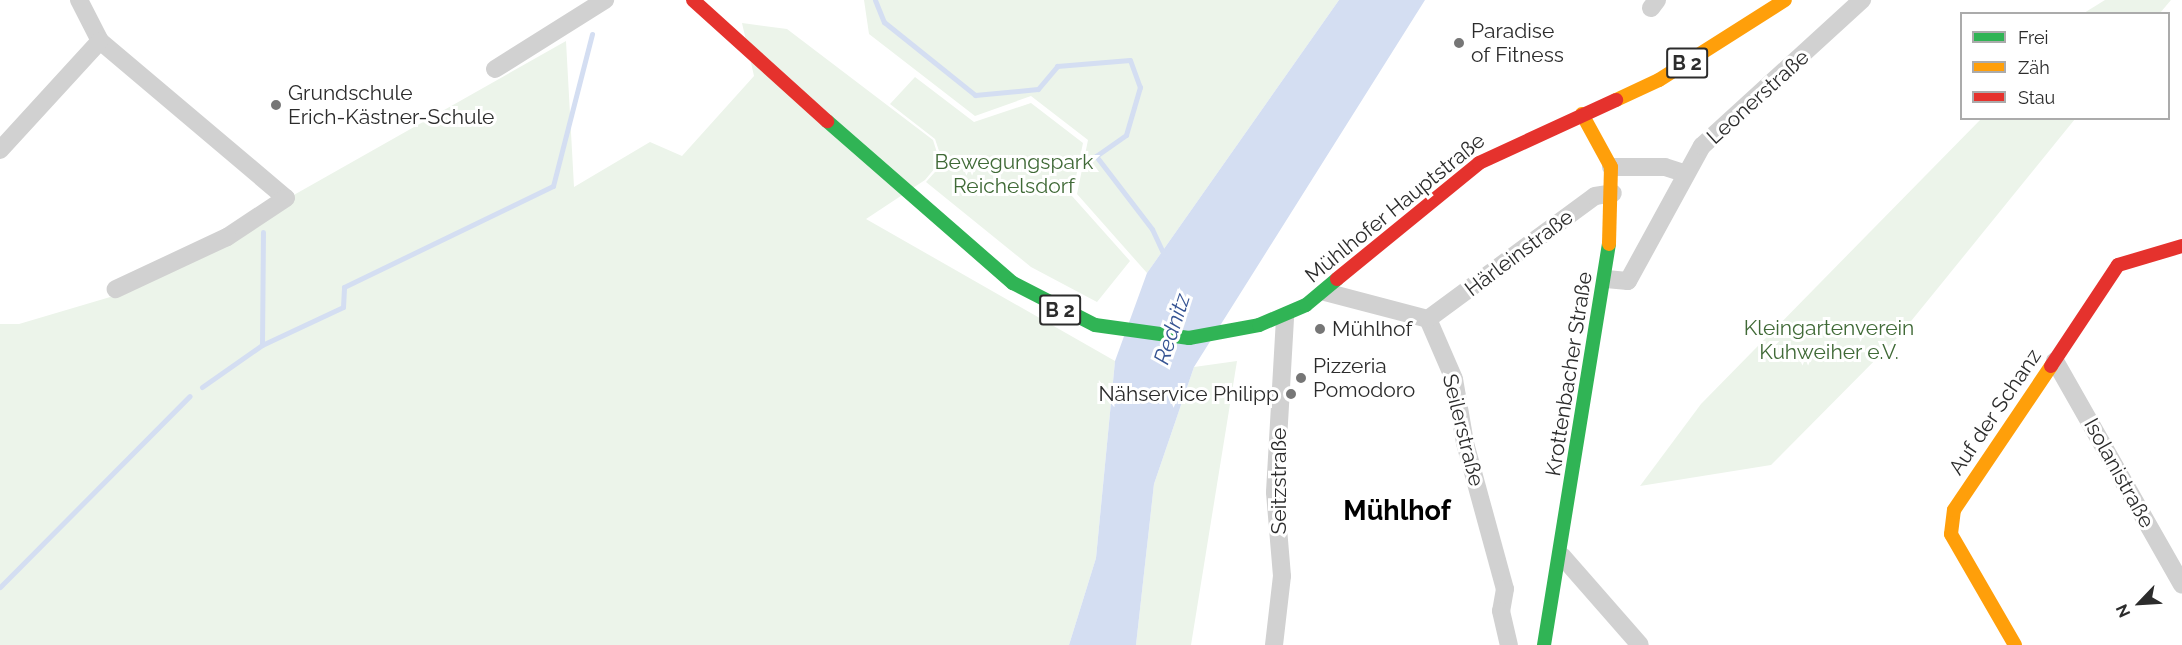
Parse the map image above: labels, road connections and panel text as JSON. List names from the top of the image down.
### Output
{
  "streets": {
    "main road": [
      "B 2",
      "Mühlhofer Hauptstraße",
      "Krottenbacher Straße",
      "Auf der Schanz"
    ],
    "street": [
      "Leonerstraße",
      "Härleinstraße",
      "Seilerstraße",
      "Isolanistraße",
      "Seitzstraße"
    ]
  },
  "crossings": [
    ["B 2", "Mühlhofer Hauptstraße"],
    ["B 2", "Seitzstraße"],
    ["Leonerstraße", "Krottenbacher Straße"],
    ["Mühlhofer Hauptstraße", "Krottenbacher Straße"],
    ["Mühlhofer Hauptstraße", "Seitzstraße"],
    ["Härleinstraße", "Krottenbacher Straße"],
    ["Härleinstraße", "Seilerstraße"],
    ["Auf der Schanz", "Isolanistraße"]
  ],
  "districts": ["Mühlhof"],
  "water": ["Rednitz"],
  "parks": ["Bewegungspark Reichelsdorf", "Kleingartenverein Kuhweiher e.V."],
  "places": [
    "Paradise of Fitness",
    "Grundschule Erich-Kästner-Schule",
    "Mühlhof",
    "Pizzeria Pomodoro",
    "Nähservice Philipp"
  ],
  "legend": ["Frei", "Zäh", "Stau"],
  "north": "bottom left"
}
